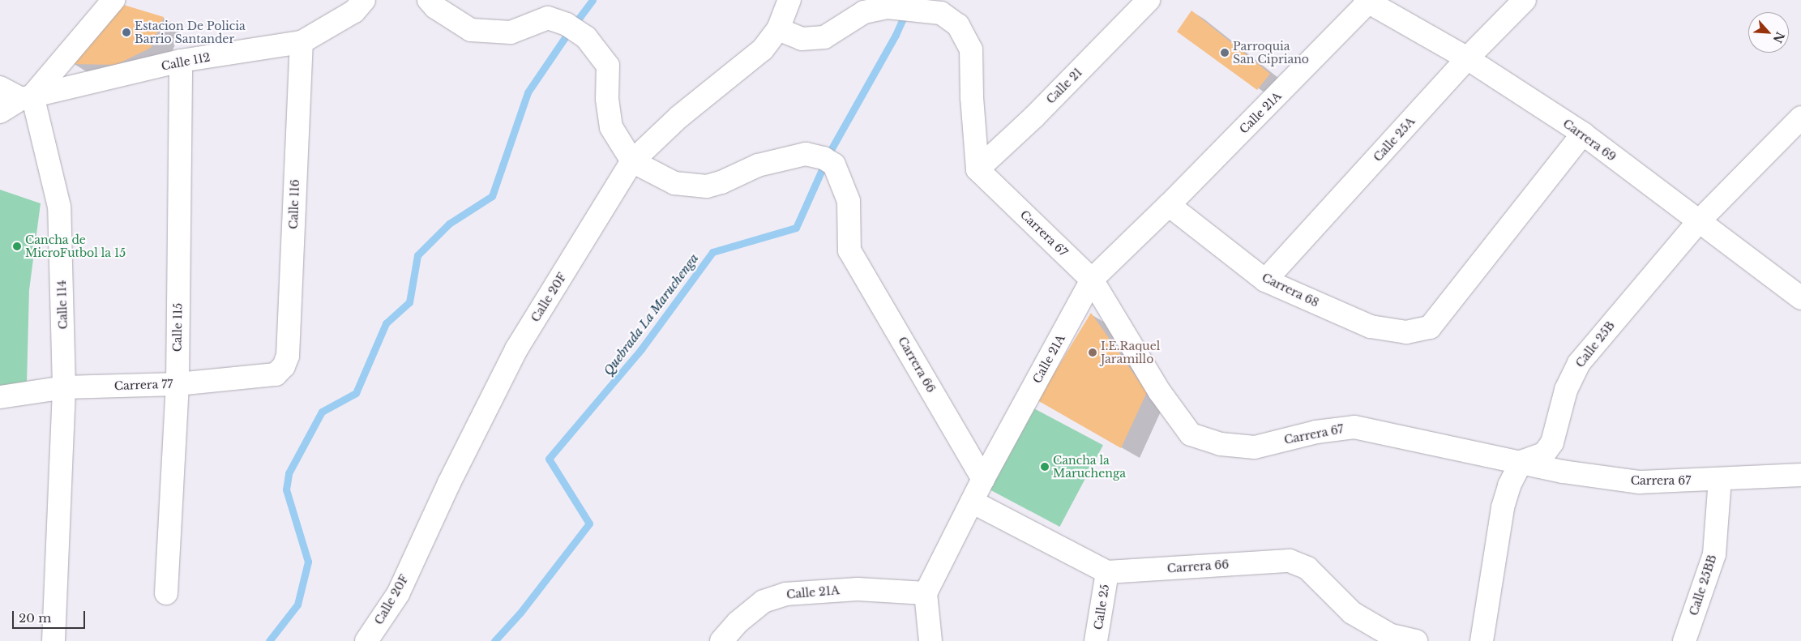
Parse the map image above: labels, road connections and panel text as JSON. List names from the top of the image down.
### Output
{
  "streets": {
    "street": [
      "Calle 112",
      "Calle 21",
      "Calle 21A",
      "Calle 25A",
      "Carrera 69",
      "Calle 116",
      "Carrera 67",
      "Carrera 68",
      "Calle 20F",
      "Calle 114",
      "Calle 115",
      "Calle 25B",
      "Carrera 66",
      "Carrera 77",
      "Calle 25BB",
      "Calle 25"
    ]
  },
  "crossings": [
    ["Calle 112", "Calle 116"],
    ["Calle 112", "Calle 114"],
    ["Calle 112", "Calle 115"],
    ["Calle 21", "Carrera 67"],
    ["Calle 21A", "Carrera 69"],
    ["Calle 21A", "Carrera 67"],
    ["Calle 21A", "Carrera 68"],
    ["Calle 21A", "Carrera 66"],
    ["Calle 25A", "Carrera 69"],
    ["Calle 25A", "Carrera 68"],
    ["Carrera 69", "Carrera 68"],
    ["Carrera 69", "Calle 25B"],
    ["Calle 116", "Carrera 77"],
    ["Carrera 67", "Calle 25B"],
    ["Carrera 67", "Calle 25BB"],
    ["Calle 20F", "Carrera 66"],
    ["Calle 114", "Carrera 77"],
    ["Calle 115", "Carrera 77"],
    ["Carrera 66", "Calle 25"]
  ],
  "water": ["Quebrada La Maruchenga"],
  "places": [
    "Estacion De Policia Barrio Santander",
    "Parroquia San Cipriano",
    "Cancha de MicroFutbol la 15",
    "I.E.Raquel Jaramillo",
    "Cancha la Maruchenga"
  ],
  "scale_bar": "20 m",
  "north": "bottom right"
}
